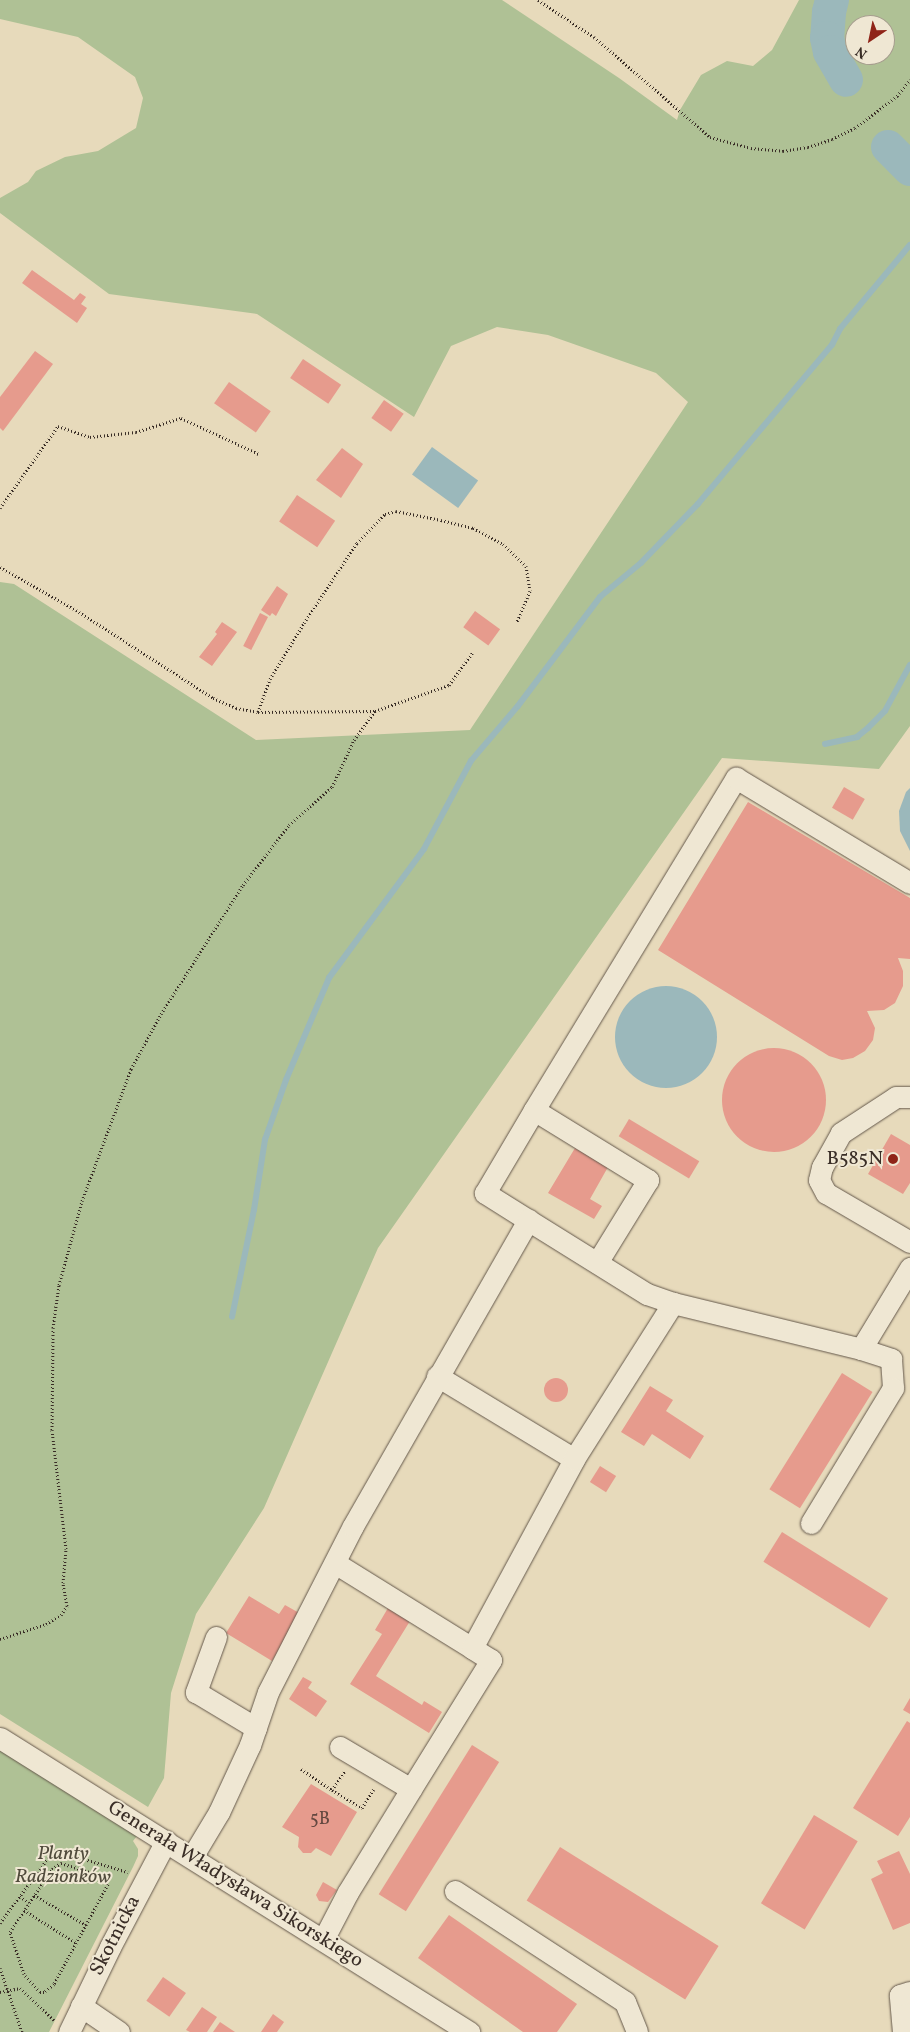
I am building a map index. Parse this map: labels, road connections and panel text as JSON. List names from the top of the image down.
{
  "streets": {
    "street": ["Generała Władysława Sikorskiego", "Skotnicka"]
  },
  "crossings": [
    ["Generała Władysława Sikorskiego", "Skotnicka"]
  ],
  "parks": ["Planty Radzionków"],
  "places": ["B585N"],
  "house_numbers": ["5B"],
  "north": "bottom left"
}
